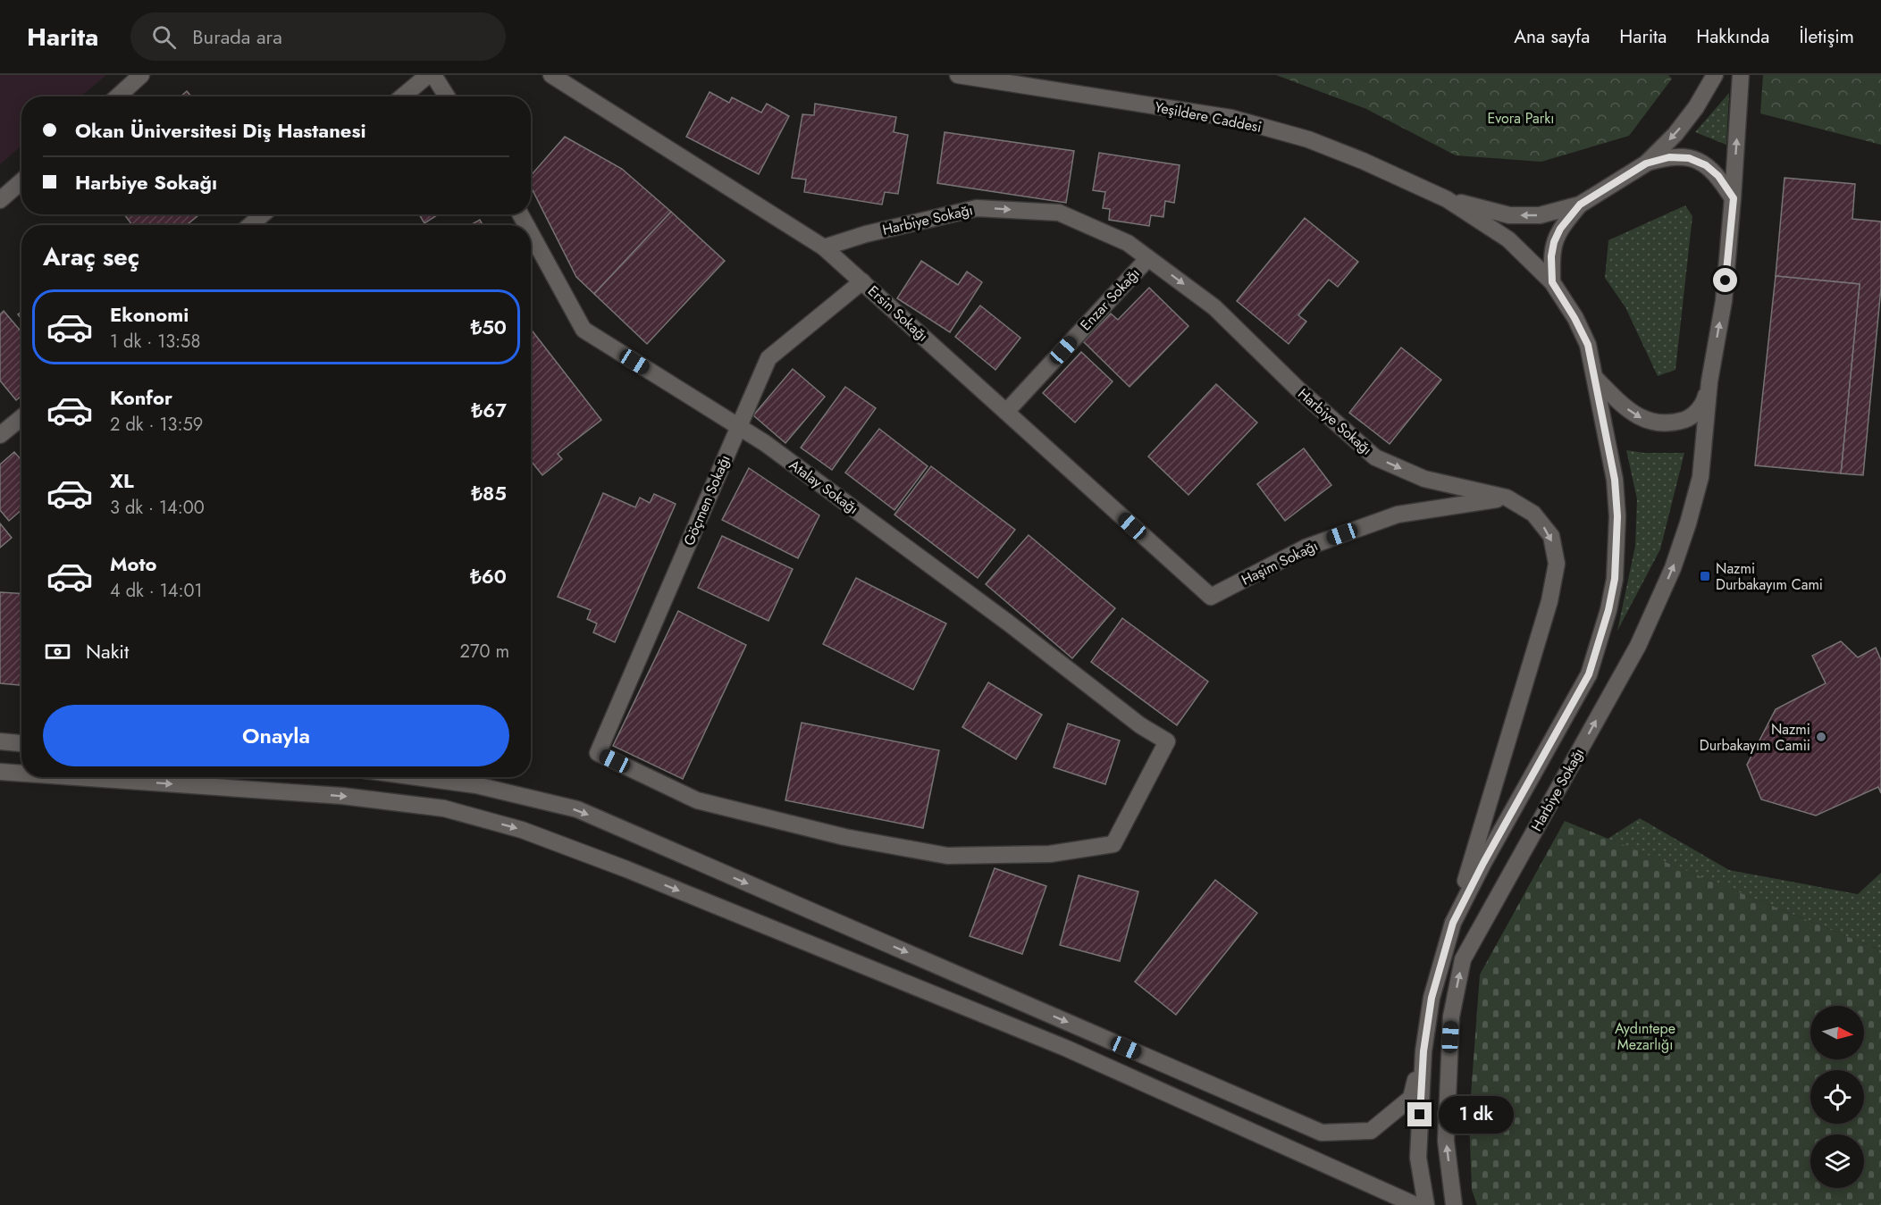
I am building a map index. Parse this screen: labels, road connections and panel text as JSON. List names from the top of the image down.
{
  "streets": {
    "street": [
      "Yeşildere Caddesi",
      "Harbiye Sokağı",
      "Enzar Sokağı",
      "Ersin Sokağı",
      "Atalay Sokağı",
      "Göçmen Sokağı",
      "Haşim Sokağı"
    ]
  },
  "crossings": [
    ["Yeşildere Caddesi", "Harbiye Sokağı"],
    ["Harbiye Sokağı", "Enzar Sokağı"],
    ["Harbiye Sokağı", "Ersin Sokağı"],
    ["Harbiye Sokağı", "Haşim Sokağı"],
    ["Enzar Sokağı", "Ersin Sokağı"],
    ["Ersin Sokağı", "Göçmen Sokağı"],
    ["Ersin Sokağı", "Haşim Sokağı"],
    ["Atalay Sokağı", "Göçmen Sokağı"]
  ],
  "parks": ["Evora Parkı", "Aydıntepe Mezarlığı"],
  "places": {
    "transit": ["Nazmi Durbakayım Cami"],
    "other": ["Nazmi Durbakayım Camii"]
  },
  "north": "right",
  "page": {
    "header": "Harita",
    "search": "Burada ara",
    "nav": [
      "Ana sayfa",
      "Harita",
      "Hakkında",
      "İletişim"
    ],
    "banner": ["Okan Üniversitesi Diş Hastanesi", "Harbiye Sokağı"],
    "heading": "Araç seç",
    "list": [
      {
        "name": "Ekonomi",
        "note": "1 dk · 13:58",
        "value": "₺50"
      },
      {
        "name": "Konfor",
        "note": "2 dk · 13:59",
        "value": "₺67"
      },
      {
        "name": "XL",
        "note": "3 dk · 14:00",
        "value": "₺85"
      },
      {
        "name": "Moto",
        "note": "4 dk · 14:01",
        "value": "₺60"
      }
    ],
    "pay": ["Nakit", "270 m"],
    "buttons": "Onayla",
    "bubble": "1 dk"
  }
}
